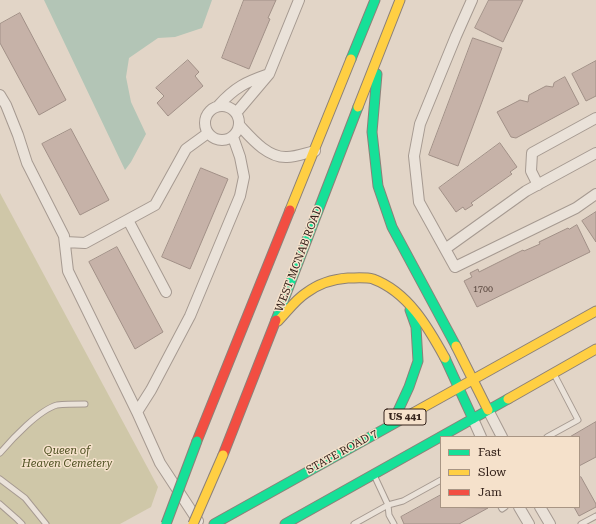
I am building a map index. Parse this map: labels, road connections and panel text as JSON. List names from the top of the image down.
{
  "streets": {
    "main road": ["WEST MCNAB ROAD", "US 441", "STATE ROAD 7"]
  },
  "parks": ["Queen of Heaven Cemetery"],
  "house_numbers": ["1700"],
  "legend": ["Fast", "Slow", "Jam"]
}
